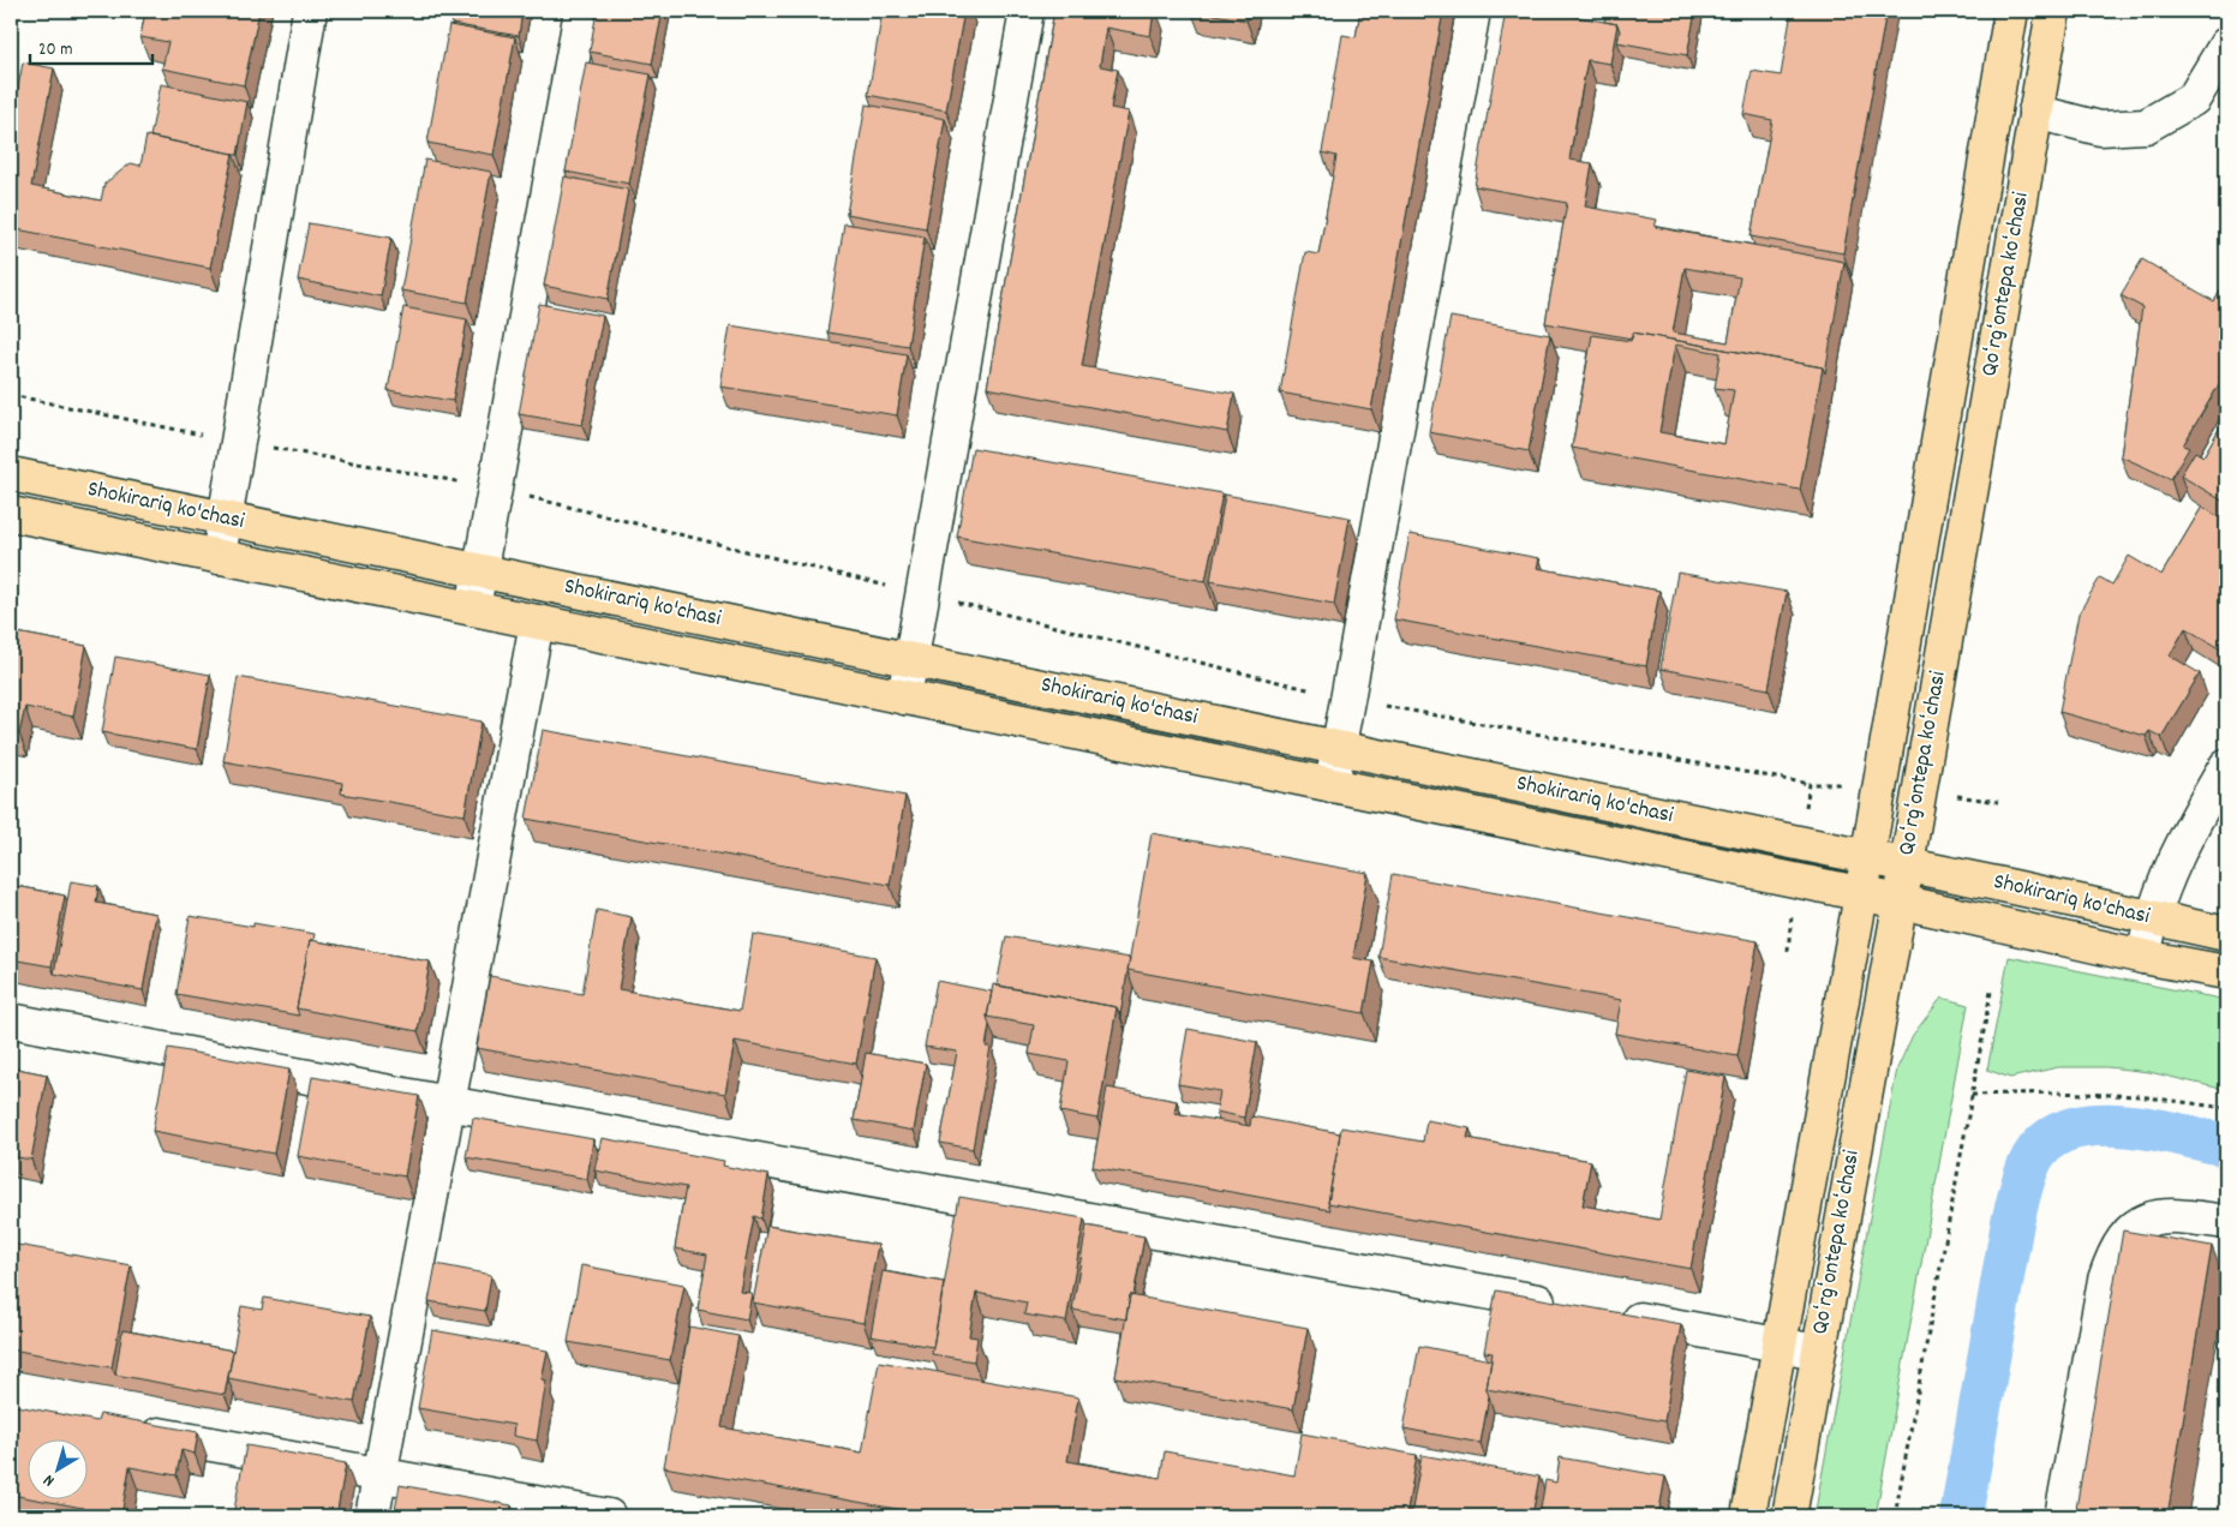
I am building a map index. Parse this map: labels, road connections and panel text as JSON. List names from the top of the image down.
{
  "streets": {
    "main road": ["Qoʻrgʻontepa koʻchasi", "Shokirariq ko'chasi"]
  },
  "crossings": [
    ["Qoʻrgʻontepa koʻchasi", "Shokirariq ko'chasi"]
  ],
  "scale_bar": "20 m",
  "north": "bottom left"
}
